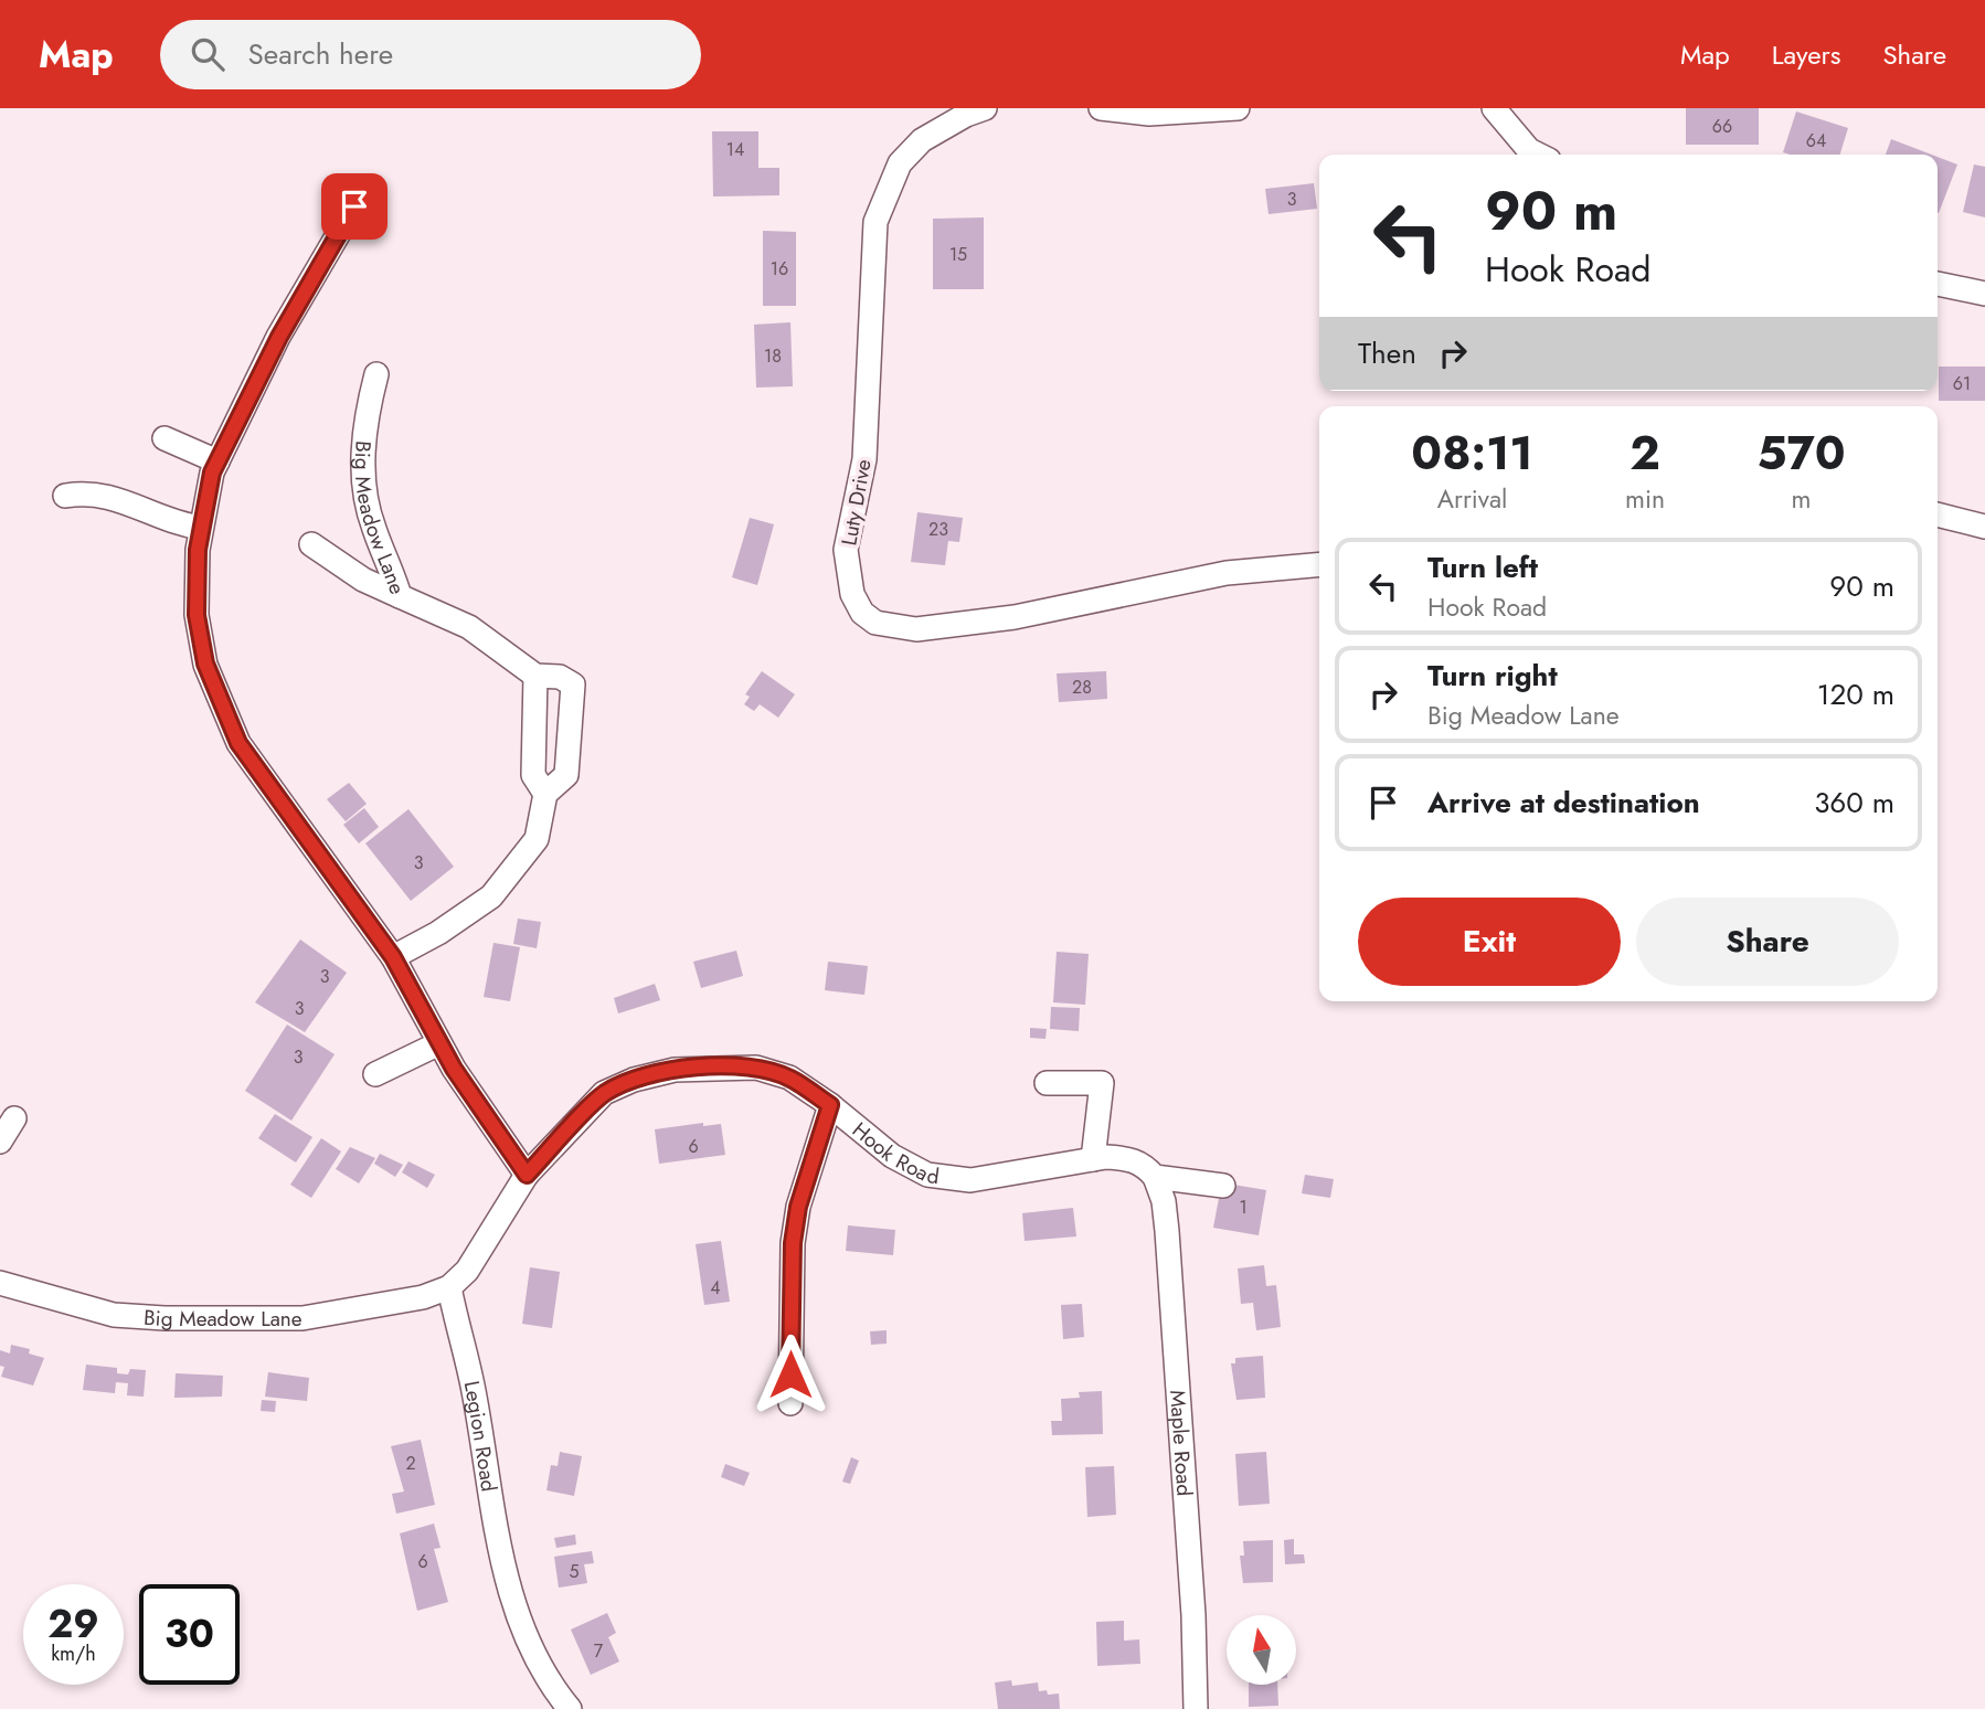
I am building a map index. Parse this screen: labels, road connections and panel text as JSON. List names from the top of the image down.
{
  "streets": {
    "street": [
      "Luty Drive",
      "Big Meadow Lane",
      "Hook Road",
      "Legion Road",
      "Maple Road"
    ]
  },
  "crossings": [
    ["Big Meadow Lane", "Legion Road"],
    ["Hook Road", "Maple Road"]
  ],
  "house_numbers": [
    "66",
    "64",
    "14",
    "3",
    "15",
    "16",
    "18",
    "61",
    "23",
    "28",
    "3",
    "3",
    "3",
    "3",
    "6",
    "1",
    "4",
    "2",
    "6",
    "5",
    "7"
  ],
  "north": "top",
  "page": {
    "header": "Map",
    "search": "Search here",
    "nav": ["Map", "Layers", "Share"],
    "turn": ["90 m", "Hook Road"],
    "then": "Then",
    "eta": [
      "08:11",
      "Arrival",
      "2",
      "min",
      "570",
      "m"
    ],
    "list": [
      {
        "name": "Turn left",
        "note": "Hook Road",
        "value": "90 m"
      },
      {
        "name": "Turn right",
        "note": "Big Meadow Lane",
        "value": "120 m"
      },
      {
        "name": "Arrive at destination",
        "value": "360 m"
      }
    ],
    "buttons": ["Exit", "Share"],
    "speed": "29 km/h",
    "limit": "30"
  }
}
